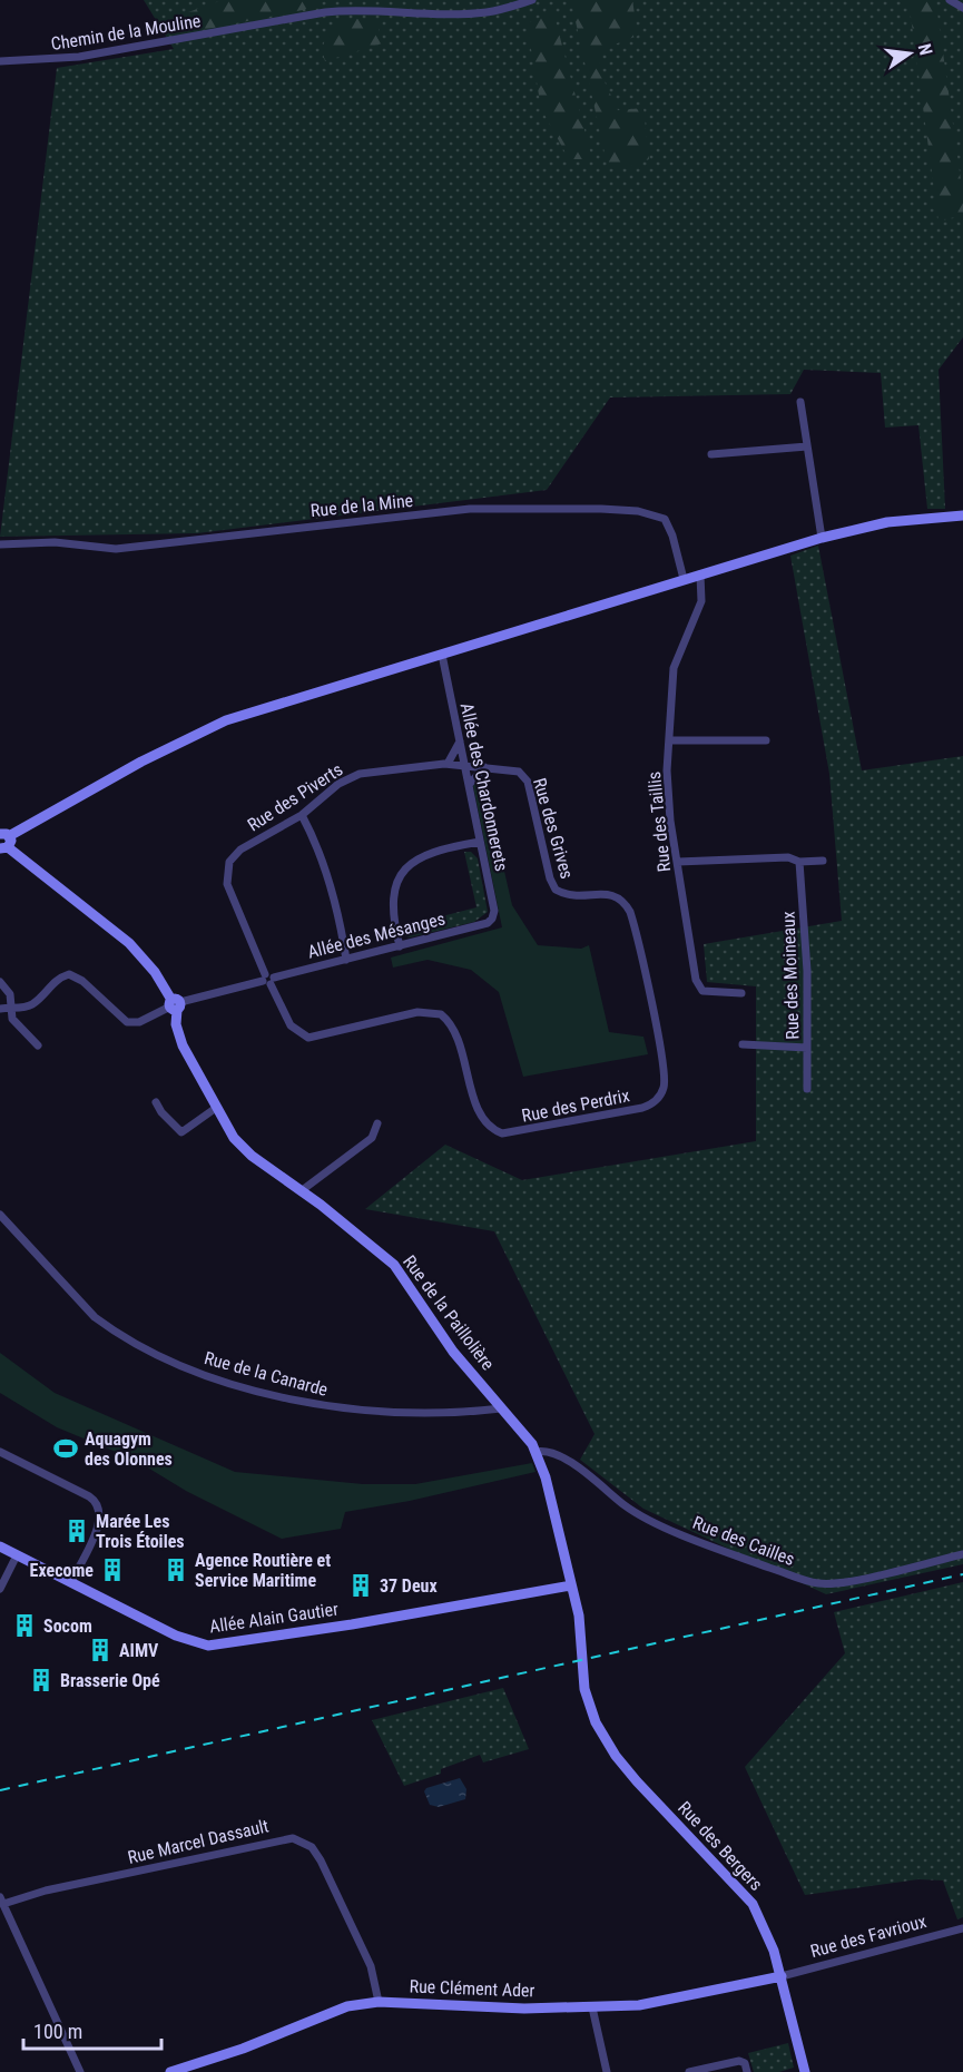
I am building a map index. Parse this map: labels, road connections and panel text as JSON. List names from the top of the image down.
{
  "streets": {
    "street": [
      "Chemin de la Mouline",
      "Rue de la Mine",
      "Allée des Chardonnerets",
      "Rue des Piverts",
      "Rue des Taillis",
      "Rue des Grives",
      "Allée des Mésanges",
      "Rue des Moineaux",
      "Rue des Perdrix",
      "Rue de la Paillolière",
      "Rue de la Canarde",
      "Rue des Cailles",
      "Allée Alain Gautier",
      "Rue Marcel Dassault",
      "Rue des Bergers",
      "Rue des Favrioux",
      "Rue Clément Ader"
    ]
  },
  "crossings": [
    ["Allée des Chardonnerets", "Rue des Piverts"],
    ["Allée des Chardonnerets", "Rue des Grives"],
    ["Allée des Chardonnerets", "Allée des Mésanges"],
    ["Rue des Piverts", "Rue des Grives"],
    ["Rue des Piverts", "Allée des Mésanges"],
    ["Rue des Piverts", "Rue des Perdrix"],
    ["Rue des Grives", "Rue des Perdrix"],
    ["Allée des Mésanges", "Rue des Perdrix"],
    ["Allée des Mésanges", "Rue de la Paillolière"],
    ["Rue de la Paillolière", "Rue de la Canarde"],
    ["Rue de la Paillolière", "Rue des Cailles"],
    ["Rue de la Paillolière", "Allée Alain Gautier"],
    ["Rue de la Paillolière", "Rue des Bergers"],
    ["Rue Marcel Dassault", "Rue Clément Ader"],
    ["Rue des Bergers", "Rue des Favrioux"],
    ["Rue des Bergers", "Rue Clément Ader"],
    ["Rue des Favrioux", "Rue Clément Ader"]
  ],
  "places": {
    "sports": ["Aquagym des Olonnes"],
    "building": [
      "Marée Les Trois Étoiles",
      "Execome",
      "Agence Routière et Service Maritime",
      "37 Deux",
      "Socom",
      "AIMV",
      "Brasserie Opé"
    ]
  },
  "scale_bar": "100 m",
  "north": "right"
}
